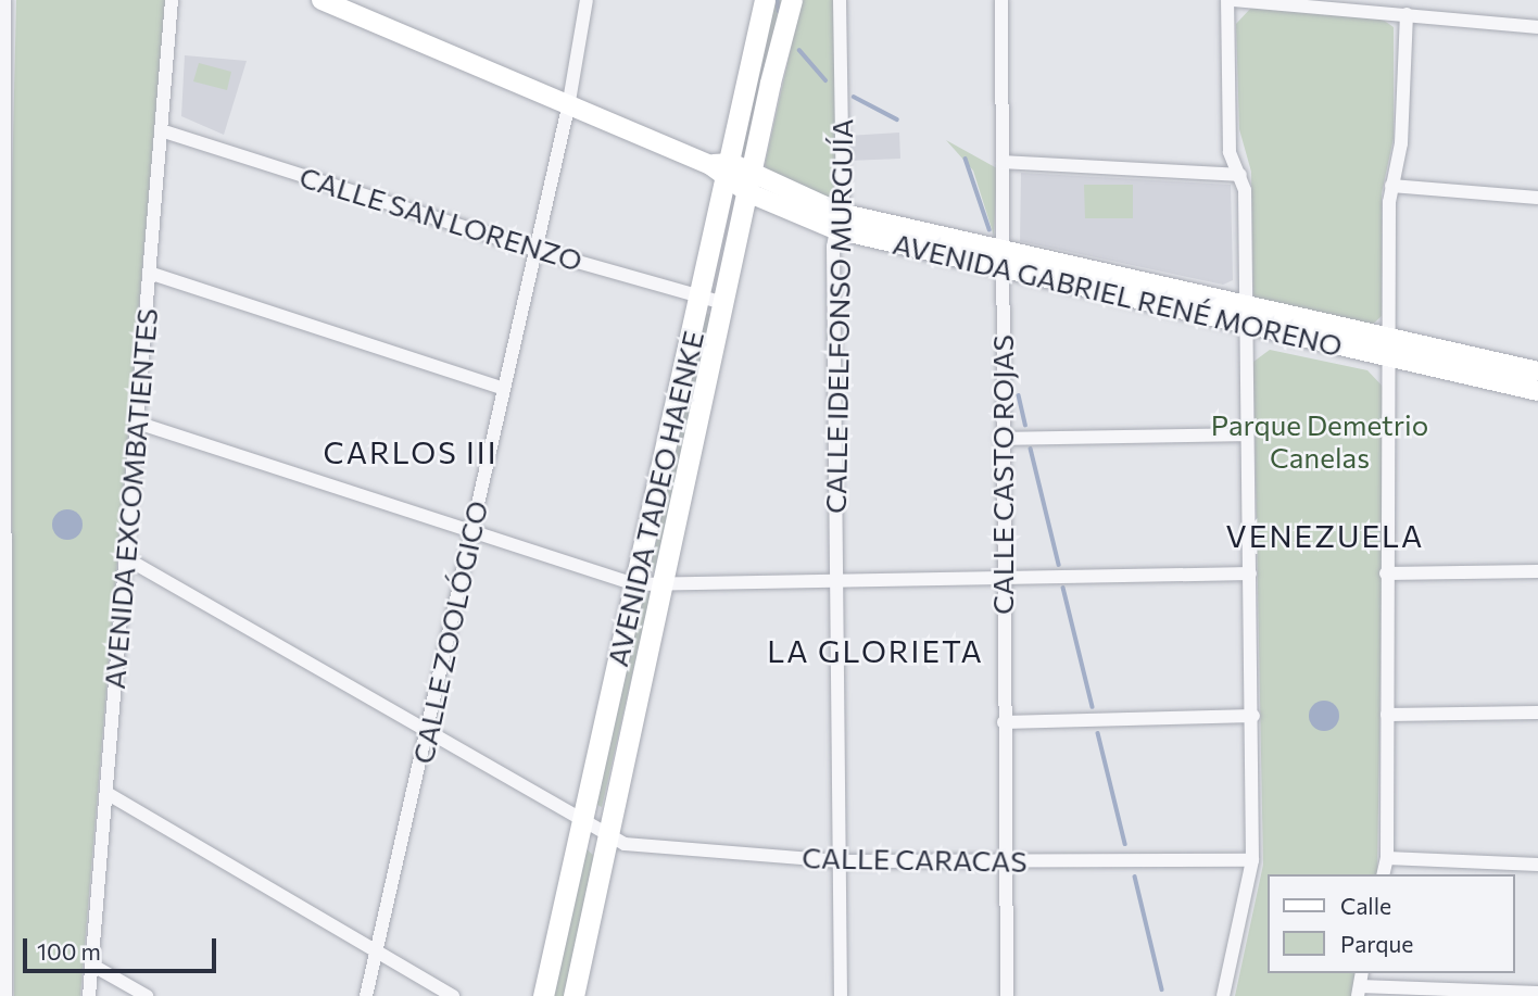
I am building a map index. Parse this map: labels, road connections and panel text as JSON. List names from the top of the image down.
{
  "streets": {
    "main road": ["AVENIDA TADEO HAENKE"],
    "street": [
      "CALLE SAN LORENZO",
      "AVENIDA GABRIEL RENÉ MORENO",
      "CALLE IDELFONSO MURGUÍA",
      "CALLE CASTO ROJAS",
      "AVENIDA EXCOMBATIENTES",
      "CALLE ZOOLÓGICO",
      "CALLE CARACAS"
    ]
  },
  "crossings": [
    ["CALLE SAN LORENZO", "AVENIDA EXCOMBATIENTES"],
    ["CALLE SAN LORENZO", "AVENIDA TADEO HAENKE"],
    ["CALLE SAN LORENZO", "CALLE ZOOLÓGICO"],
    ["AVENIDA GABRIEL RENÉ MORENO", "CALLE IDELFONSO MURGUÍA"],
    ["AVENIDA GABRIEL RENÉ MORENO", "CALLE CASTO ROJAS"],
    ["AVENIDA GABRIEL RENÉ MORENO", "AVENIDA TADEO HAENKE"],
    ["AVENIDA GABRIEL RENÉ MORENO", "CALLE ZOOLÓGICO"],
    ["CALLE IDELFONSO MURGUÍA", "CALLE CARACAS"],
    ["CALLE CASTO ROJAS", "CALLE CARACAS"],
    ["AVENIDA EXCOMBATIENTES", "CALLE CARACAS"],
    ["AVENIDA TADEO HAENKE", "CALLE CARACAS"],
    ["CALLE ZOOLÓGICO", "CALLE CARACAS"]
  ],
  "districts": ["CARLOS III", "VENEZUELA", "LA GLORIETA"],
  "parks": ["Parque Demetrio Canelas"],
  "legend": ["Calle", "Parque"],
  "scale_bar": "100 m"
}
